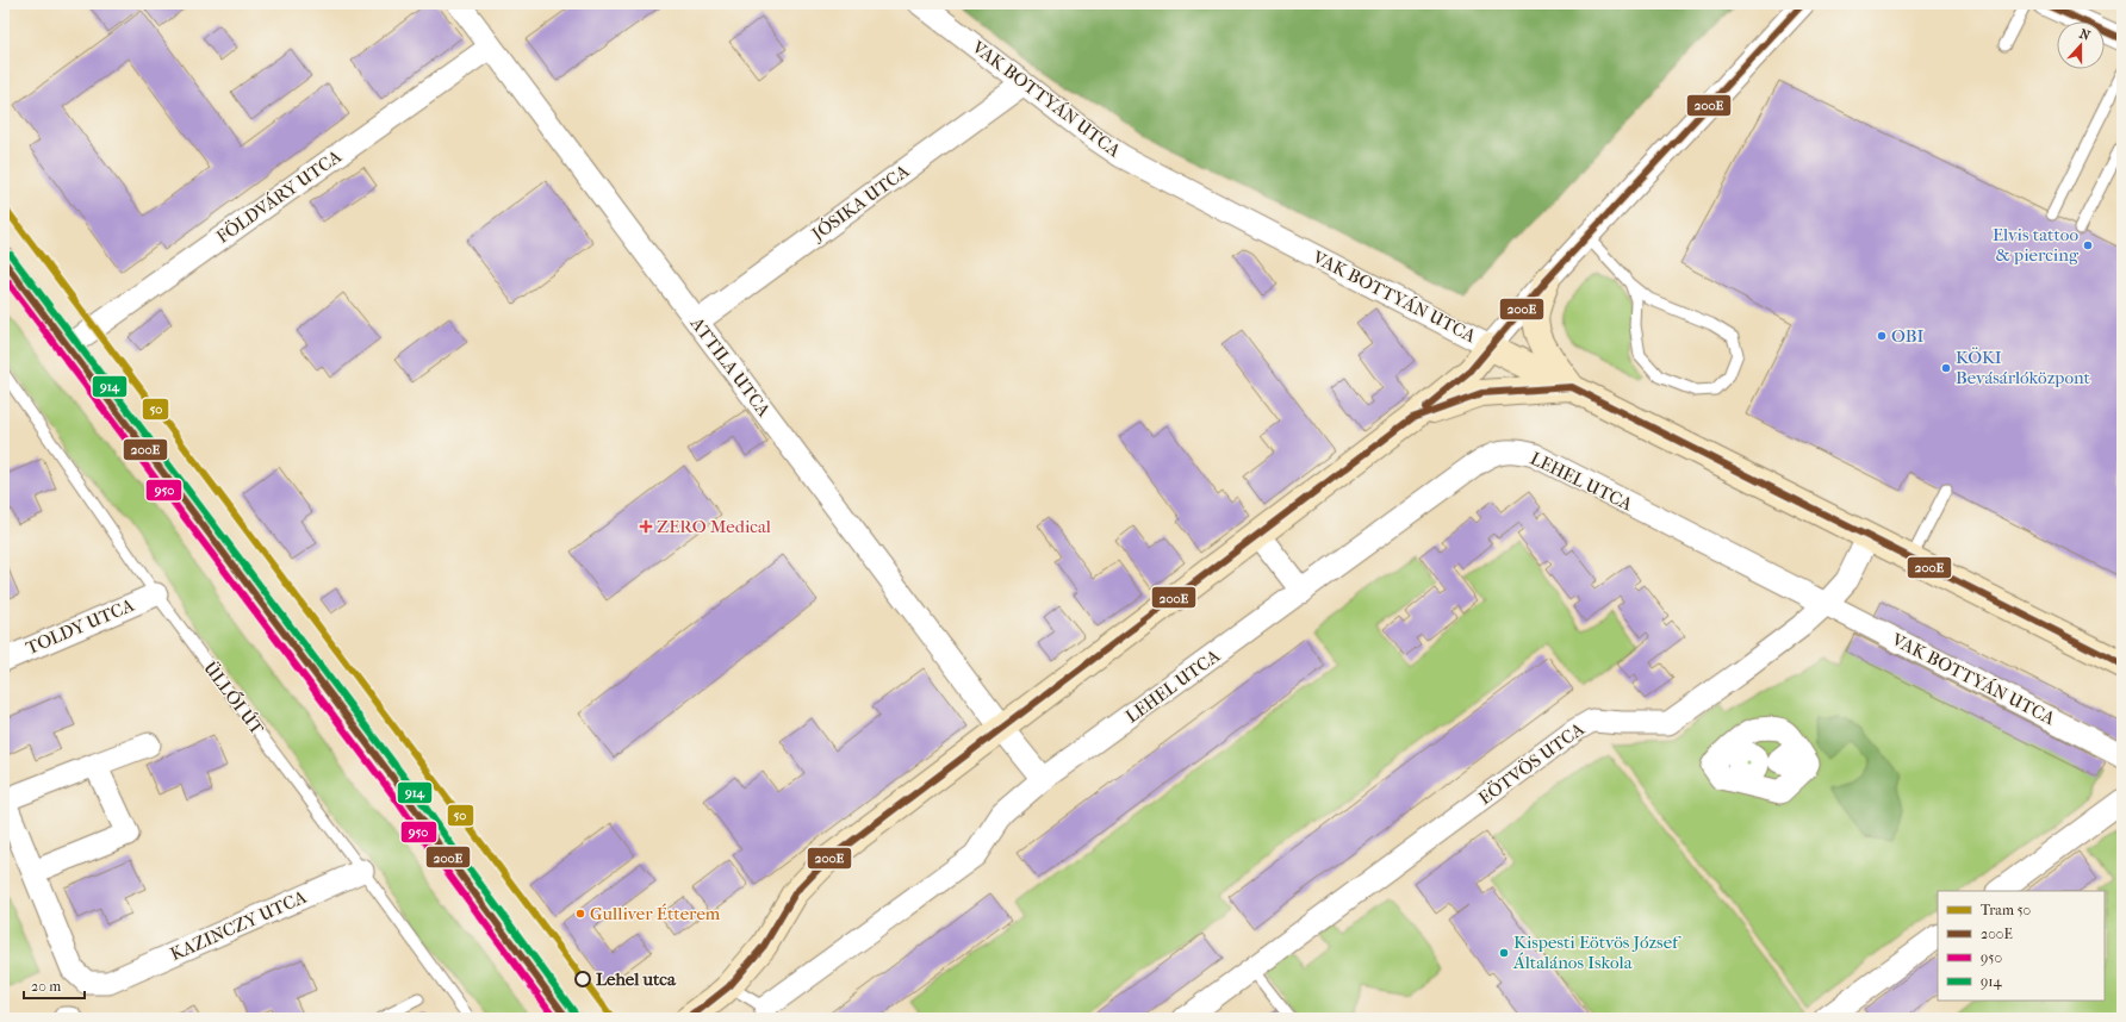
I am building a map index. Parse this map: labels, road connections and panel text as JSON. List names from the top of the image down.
{
  "streets": {
    "street": [
      "VAK BOTTYÁN UTCA",
      "FÖLDVÁRY UTCA",
      "JÓSIKA UTCA",
      "ATTILA UTCA",
      "LEHEL UTCA",
      "TOLDY UTCA",
      "EÖTVÖS UTCA",
      "KAZINCZY UTCA"
    ],
    "lane": ["ÜLLŐI ÚT"]
  },
  "crossings": [
    ["VAK BOTTYÁN UTCA", "JÓSIKA UTCA"],
    ["VAK BOTTYÁN UTCA", "LEHEL UTCA"],
    ["VAK BOTTYÁN UTCA", "EÖTVÖS UTCA"],
    ["FÖLDVÁRY UTCA", "ATTILA UTCA"],
    ["JÓSIKA UTCA", "ATTILA UTCA"],
    ["LEHEL UTCA", "EÖTVÖS UTCA"],
    ["TOLDY UTCA", "ÜLLŐI ÚT"],
    ["ÜLLŐI ÚT", "KAZINCZY UTCA"]
  ],
  "places": {
    "other": [
      "Elvis tattoo & piercing",
      "OBI",
      "KÖKI Bevásárlóközpont",
      "Gulliver Étterem",
      "Kispesti Eötvös József Általános Iskola",
      "Lehel utca"
    ],
    "health": ["ZERO Medical"]
  },
  "lines": [
    "transit line 200E",
    "tram line 50",
    "transit line 914",
    "transit line 950"
  ],
  "legend": [
    "Tram 50",
    "200E",
    "950",
    "914"
  ],
  "scale_bar": "20 m",
  "north": "top"
}
